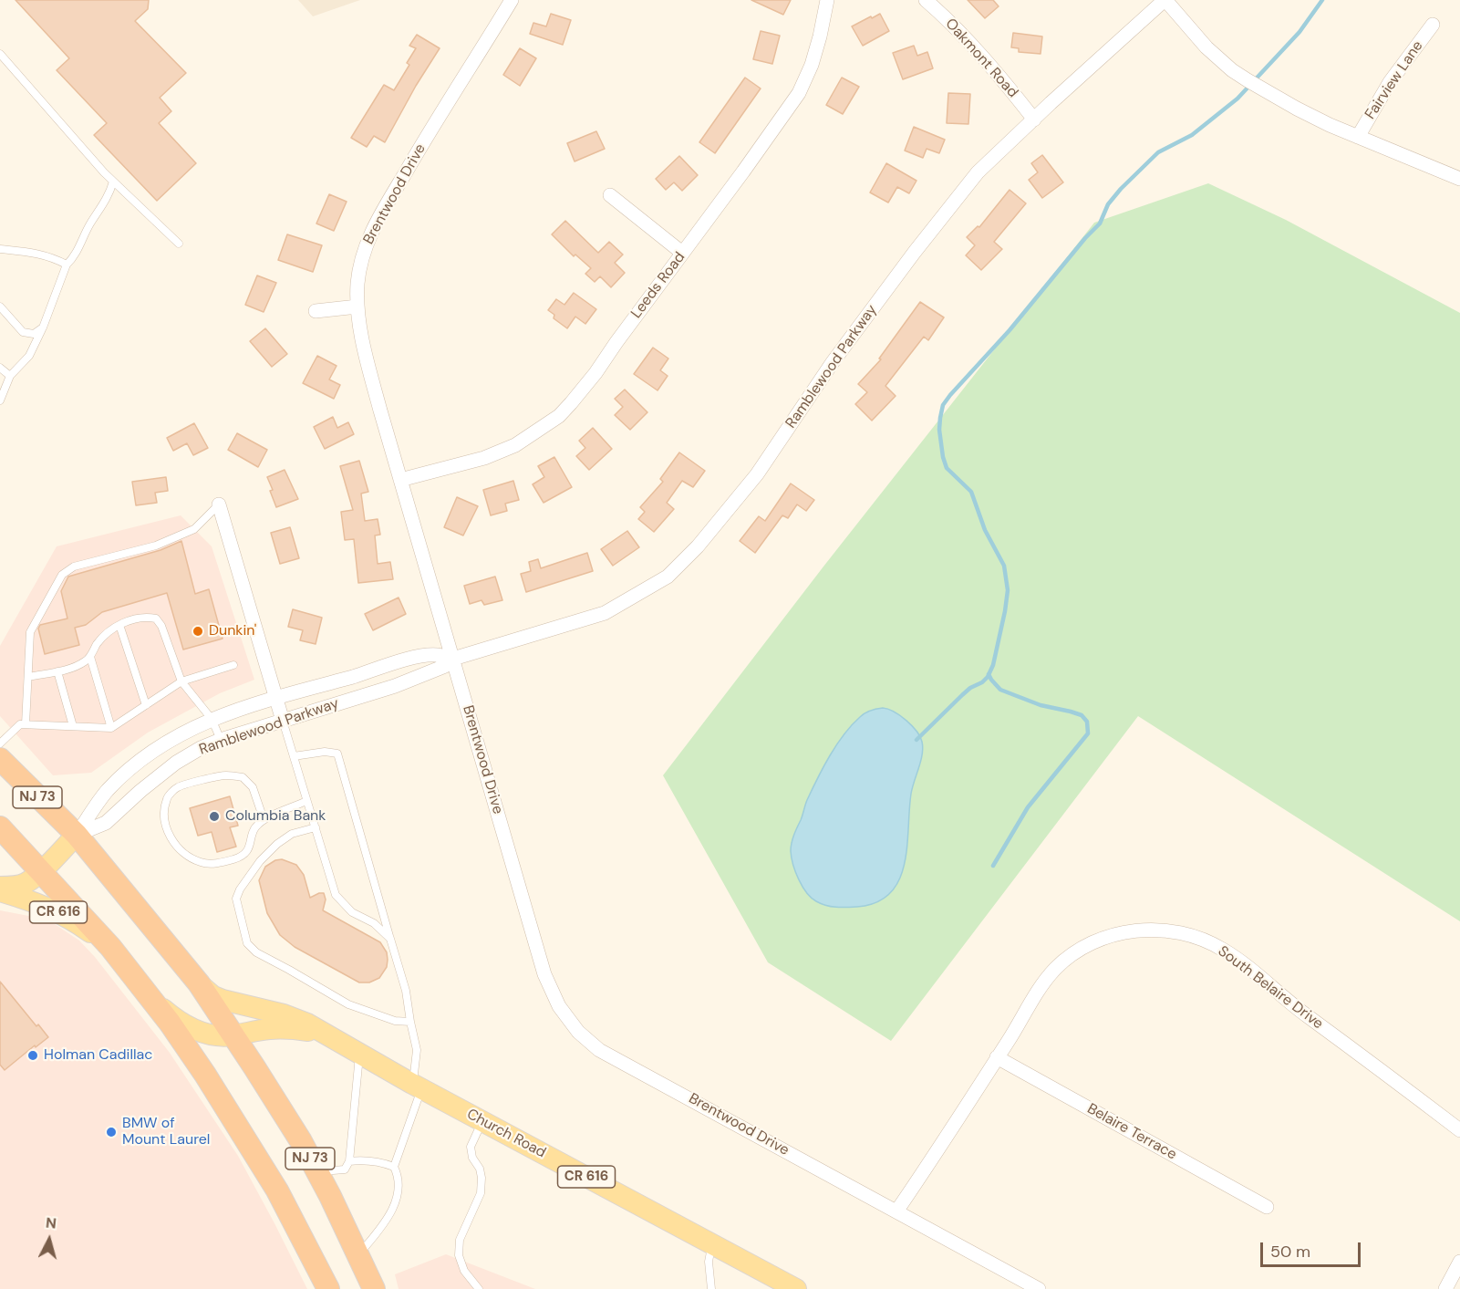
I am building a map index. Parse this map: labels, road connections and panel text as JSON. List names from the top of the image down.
{
  "streets": {
    "highway": ["NJ 73"],
    "main road": ["CR 616", "Church Road"],
    "street": [
      "Oakmont Road",
      "Fairview Lane",
      "Brentwood Drive",
      "Leeds Road",
      "Ramblewood Parkway",
      "South Belaire Drive",
      "Belaire Terrace"
    ]
  },
  "crossings": [
    ["Oakmont Road", "Ramblewood Parkway"],
    ["Brentwood Drive", "Leeds Road"],
    ["Brentwood Drive", "Ramblewood Parkway"],
    ["Brentwood Drive", "South Belaire Drive"],
    ["Ramblewood Parkway", "NJ 73"],
    ["Ramblewood Parkway", "CR 616"],
    ["NJ 73", "CR 616"],
    ["NJ 73", "Church Road"],
    ["South Belaire Drive", "Belaire Terrace"]
  ],
  "places": [
    "Dunkin'",
    "Columbia Bank",
    "Holman Cadillac",
    "BMW of Mount Laurel"
  ],
  "scale_bar": "50 m",
  "north": "top"
}
